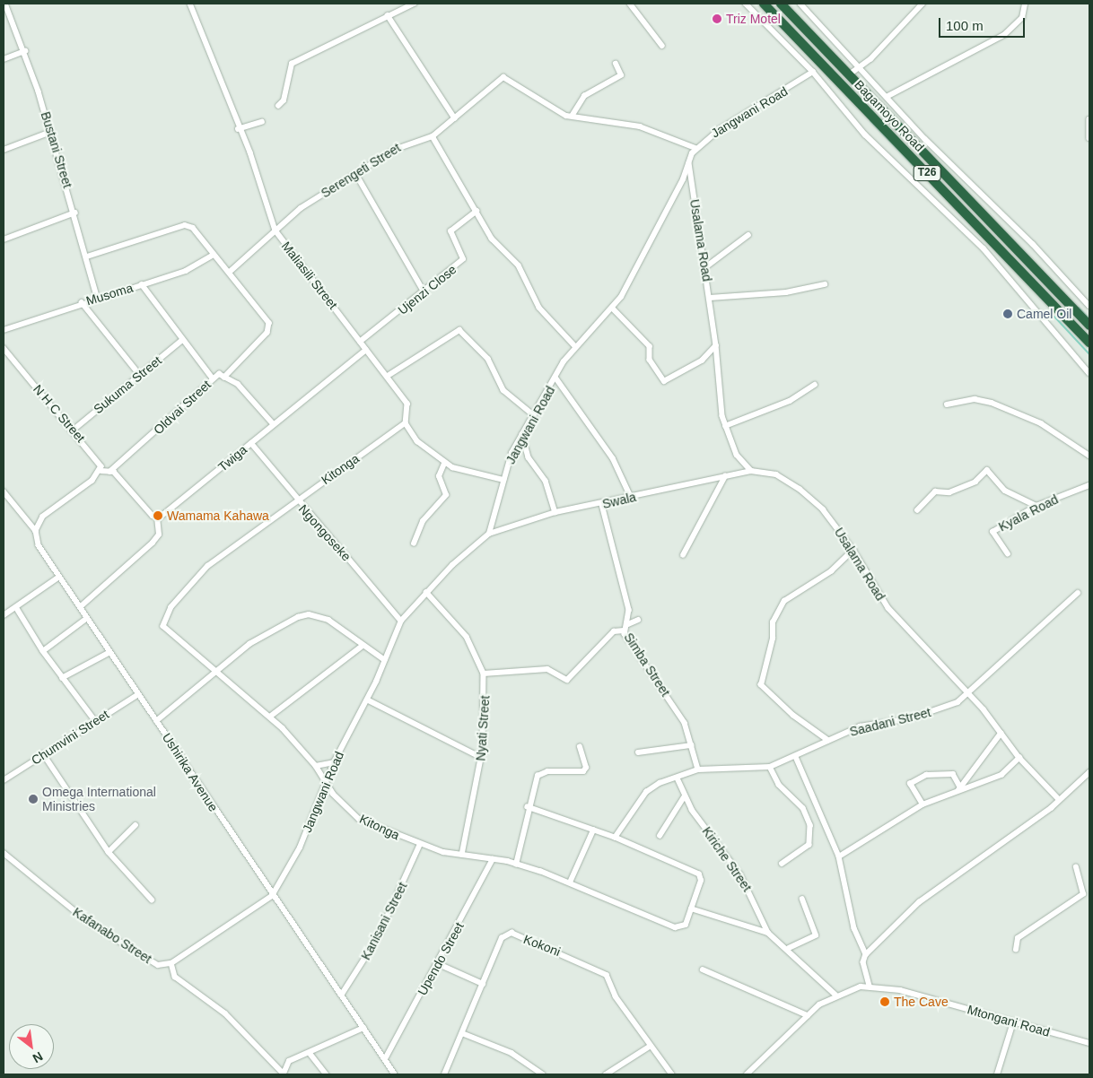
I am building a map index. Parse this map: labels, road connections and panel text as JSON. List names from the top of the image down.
{
  "streets": {
    "highway": ["Bagamoyo Road", "T26"],
    "street": [
      "Jangwani Road",
      "Bustani Street",
      "Serengeti Street",
      "Usalama Road",
      "Maliasili Street",
      "Ujenzi Close",
      "Musoma",
      "Sukuma Street",
      "Oldvai Street",
      "N H C Street",
      "Twiga",
      "Kitonga",
      "Swala",
      "Kyala Road",
      "Ngongoseke",
      "Simba Street",
      "Saadani Street",
      "Nyati Street",
      "Chumvini Street",
      "Ushirika Avenue",
      "Kiriche Street",
      "Kanisani Street",
      "Kafanabo Street",
      "Kokoni",
      "Upendo Street",
      "Mtongani Road"
    ]
  },
  "crossings": [
    ["Jangwani Road", "Serengeti Street"],
    ["Jangwani Road", "Usalama Road"],
    ["Jangwani Road", "Kitonga"],
    ["Jangwani Road", "Swala"],
    ["Jangwani Road", "Ngongoseke"],
    ["Jangwani Road", "Nyati Street"],
    ["Jangwani Road", "Ushirika Avenue"],
    ["Bustani Street", "Musoma"],
    ["Serengeti Street", "Maliasili Street"],
    ["Usalama Road", "Swala"],
    ["Usalama Road", "Saadani Street"],
    ["Maliasili Street", "Ujenzi Close"],
    ["Maliasili Street", "Twiga"],
    ["Maliasili Street", "Kitonga"],
    ["Sukuma Street", "N H C Street"],
    ["Oldvai Street", "Twiga"],
    ["Twiga", "Ngongoseke"],
    ["Kitonga", "Ngongoseke"],
    ["Kitonga", "Saadani Street"],
    ["Kitonga", "Nyati Street"],
    ["Kitonga", "Kanisani Street"],
    ["Kitonga", "Upendo Street"],
    ["Swala", "Simba Street"],
    ["Simba Street", "Saadani Street"],
    ["Saadani Street", "Kiriche Street"],
    ["Chumvini Street", "Ushirika Avenue"],
    ["Ushirika Avenue", "Kanisani Street"],
    ["Ushirika Avenue", "Upendo Street"],
    ["Kiriche Street", "Mtongani Road"]
  ],
  "places": [
    "Triz Motel",
    "Camel Oil",
    "Wamama Kahawa",
    "Omega International Ministries",
    "The Cave"
  ],
  "scale_bar": "100 m",
  "north": "bottom right"
}
